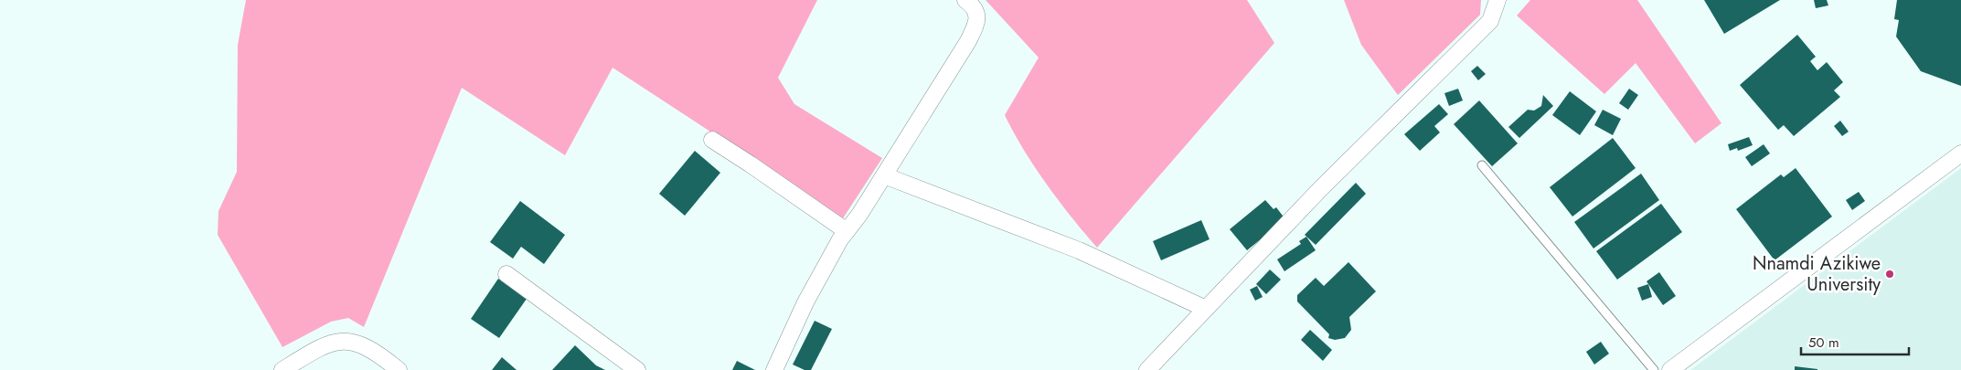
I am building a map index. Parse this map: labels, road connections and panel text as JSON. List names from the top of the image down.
{
  "places": ["Nnamdi Azikiwe University"],
  "scale_bar": "50 m"
}
